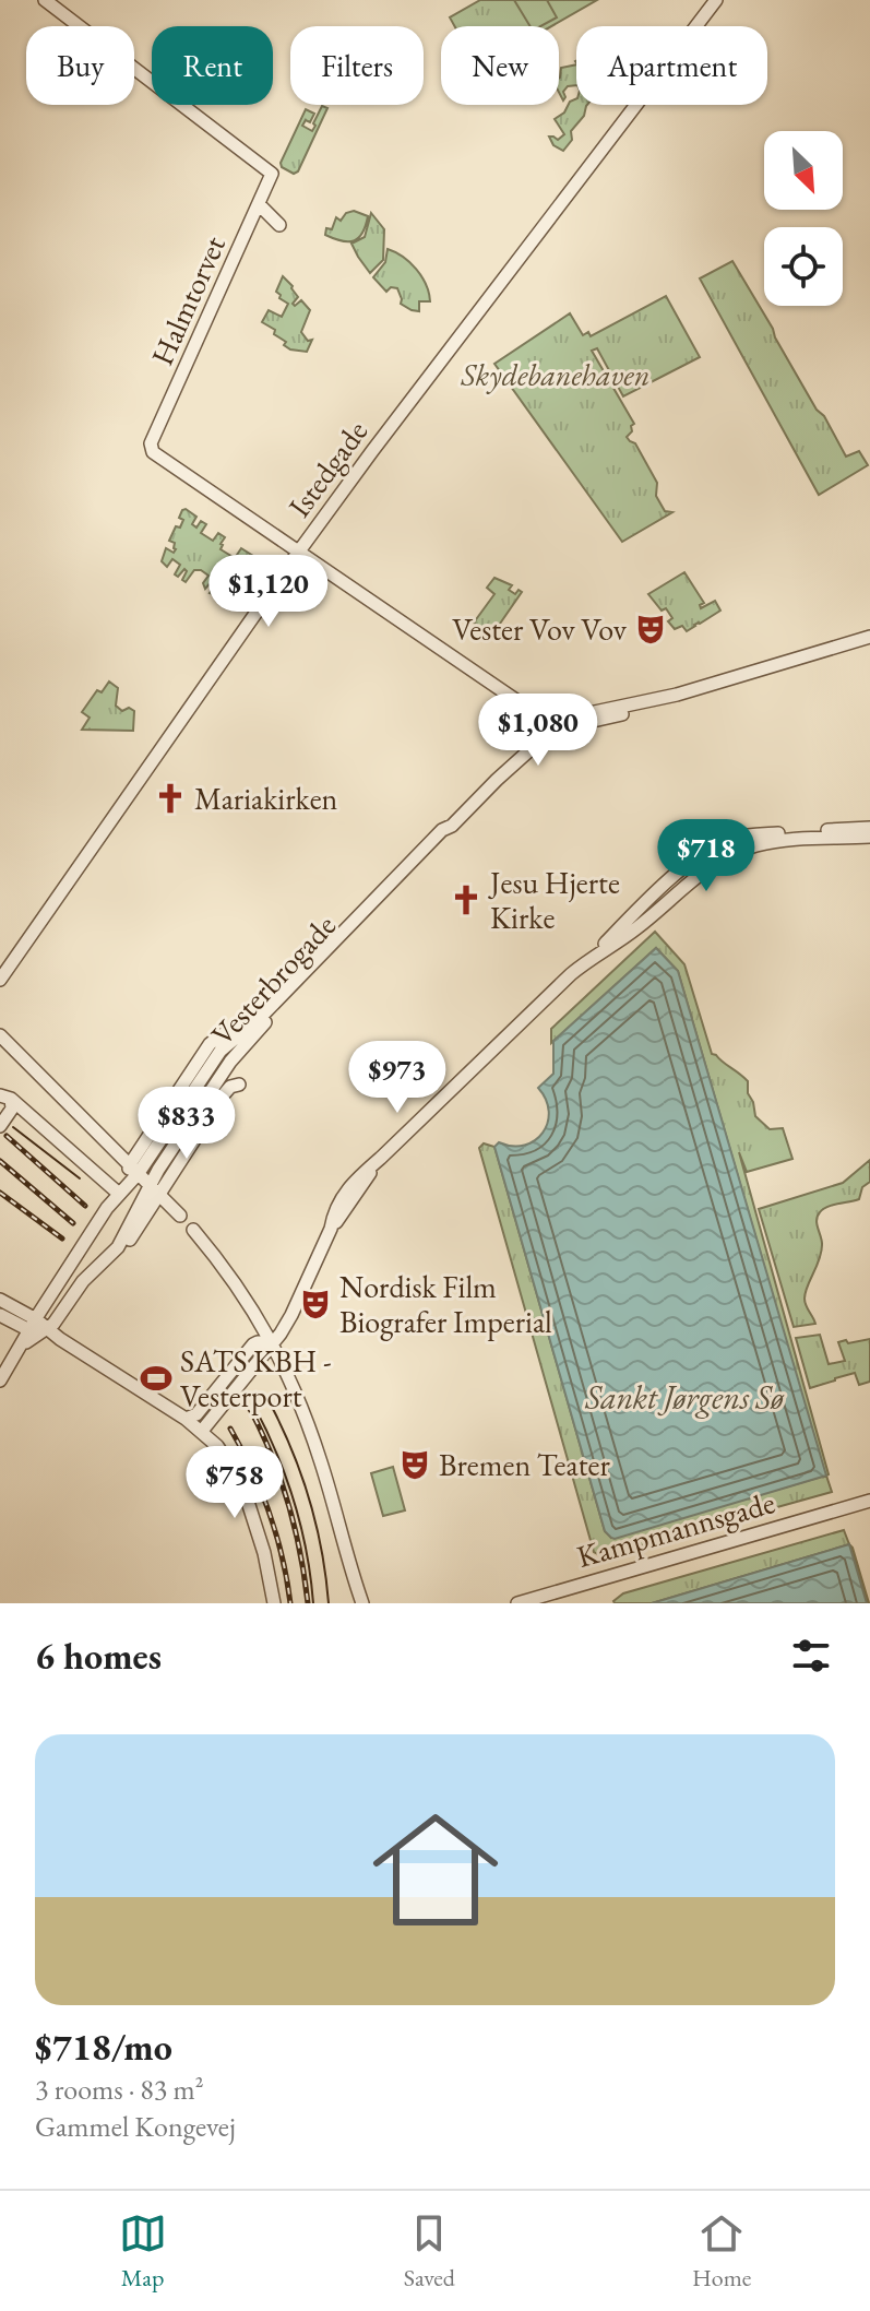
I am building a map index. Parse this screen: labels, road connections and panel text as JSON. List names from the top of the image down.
{
  "streets": {
    "street": [
      "Halmtorvet",
      "Istedgade",
      "Vesterbrogade",
      "Kampmannsgade"
    ]
  },
  "crossings": [
    ["Halmtorvet", "Istedgade"]
  ],
  "water": ["Sankt Jørgens Sø"],
  "parks": ["Skydebanehaven"],
  "places": {
    "theatre": ["Vester Vov Vov", "Nordisk Film Biografer Imperial", "Bremen Teater"],
    "church": ["Mariakirken", "Jesu Hjerte Kirke"],
    "sports": ["SATS KBH - Vesterport"]
  },
  "north": "bottom right",
  "page": {
    "chip": [
      "Buy",
      "Rent",
      "Filters",
      "New",
      "Apartment"
    ],
    "price": [
      "$1,120",
      "$1,080",
      "$718",
      "$973",
      "$833",
      "$758"
    ],
    "heading": "6 homes",
    "list": [
      {
        "name": "$718/mo",
        "note": "3 rooms · 83 m² · Gammel Kongevej"
      }
    ],
    "tabs": ["Map", "Saved", "Home"]
  }
}
